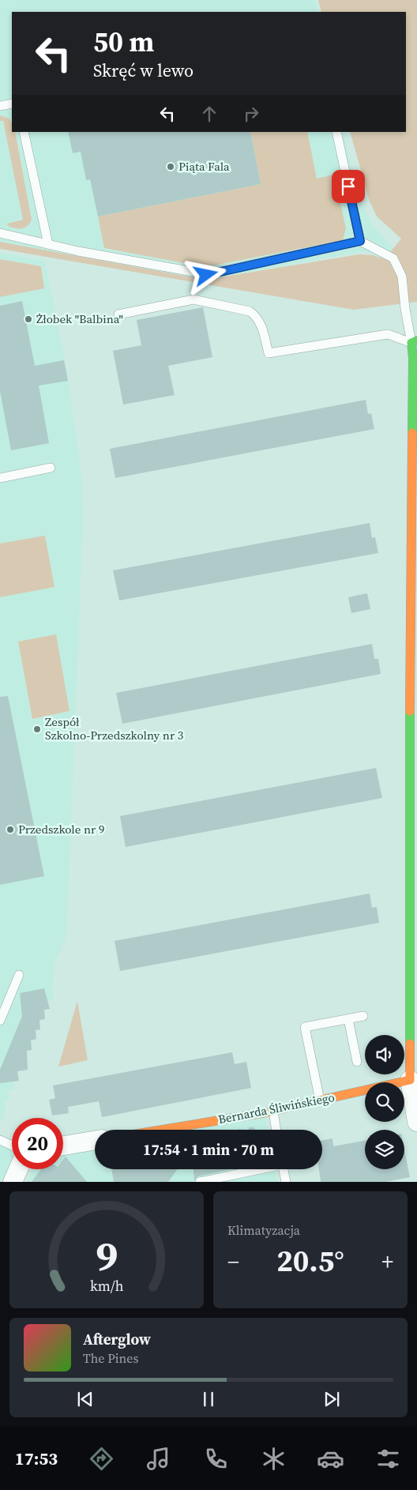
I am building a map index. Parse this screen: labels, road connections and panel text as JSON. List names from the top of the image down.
{
  "streets": {
    "street": ["Bernarda Śliwińskiego"]
  },
  "places": [
    "Piąta Fala",
    "Żłobek \"Balbina\"",
    "Zespół Szkolno-Przedszkolny nr 3",
    "Przedszkole nr 9"
  ],
  "page": {
    "turn": ["50 m", "Skręć w lewo"],
    "limit": "20",
    "trip": "17:54 · 1 min · 70 m",
    "tile": "Klimatyzacja",
    "heat": ["−", "20.5°", "+"],
    "song": ["Afterglow", "The Pines"],
    "tabs": "17:53",
    "gauge": ["9", "km/h"]
  }
}
